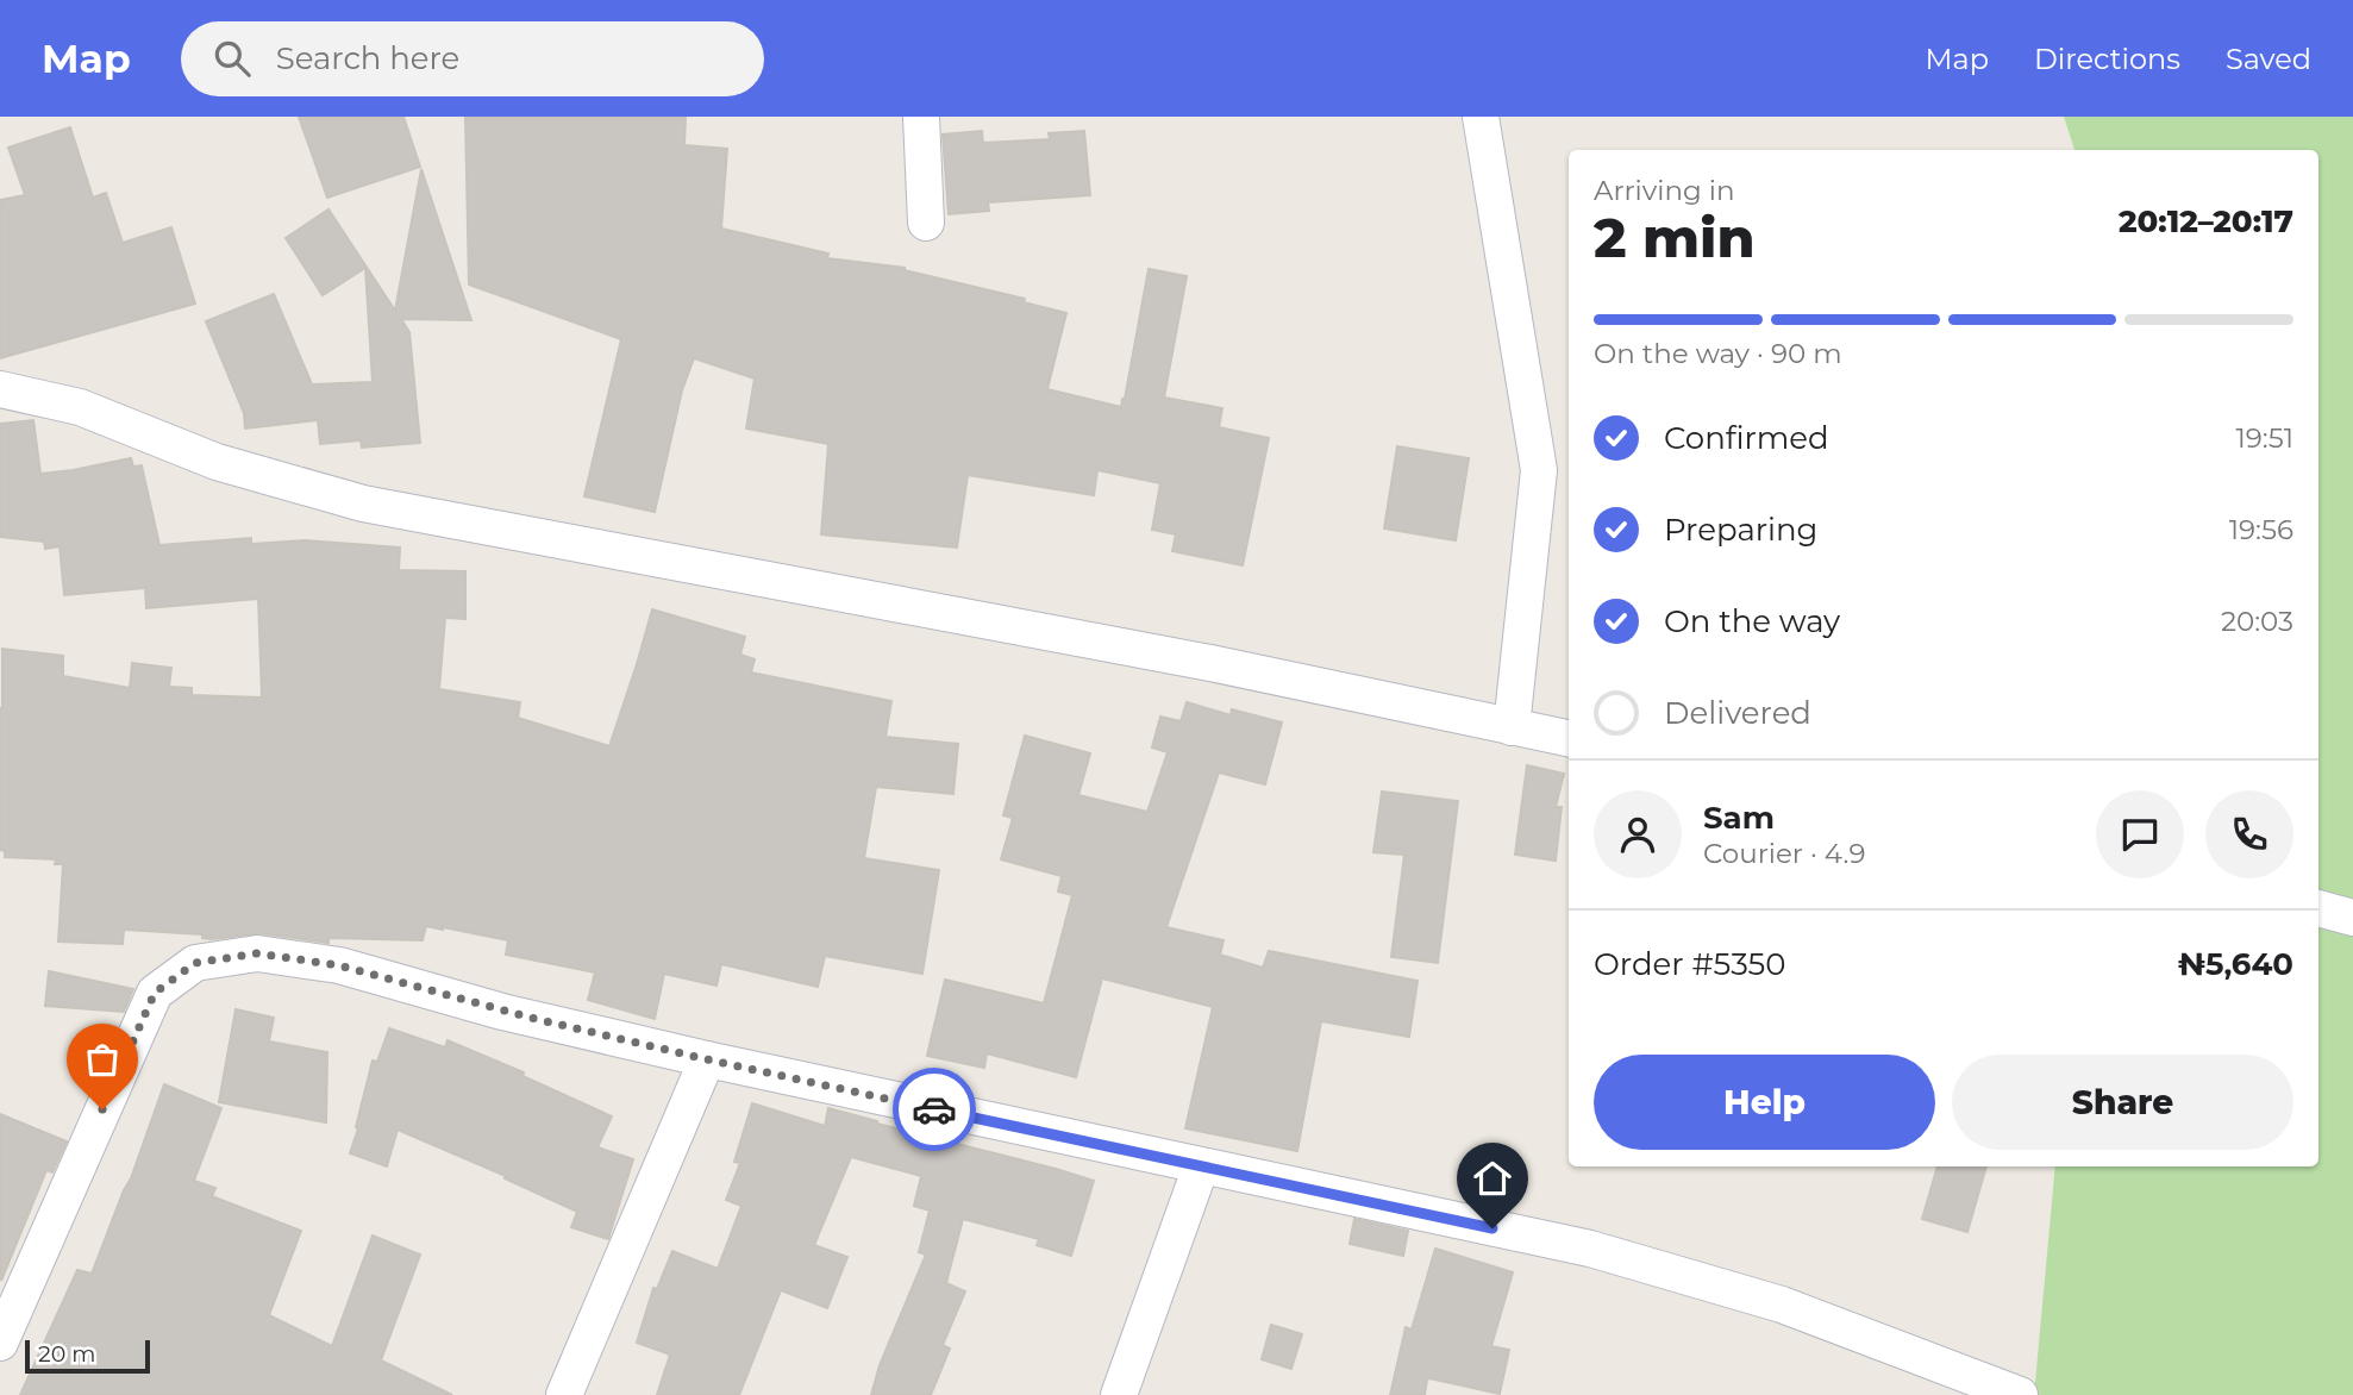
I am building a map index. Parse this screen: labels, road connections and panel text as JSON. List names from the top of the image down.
{
  "scale_bar": "20 m",
  "page": {
    "header": "Map",
    "search": "Search here",
    "nav": ["Map", "Directions", "Saved"],
    "heading": ["2 min", "Arriving in", "20:12–20:17"],
    "panel": [
      "Sam",
      "Courier · 4.9",
      "Order #5350",
      "₦5,640"
    ],
    "bar": "On the way · 90 m",
    "list": [
      ["Confirmed", "19:51"],
      ["Preparing", "19:56"],
      ["On the way", "20:03"],
      "Delivered"
    ],
    "buttons": ["Help", "Share"],
    "scale": "20 m"
  }
}
